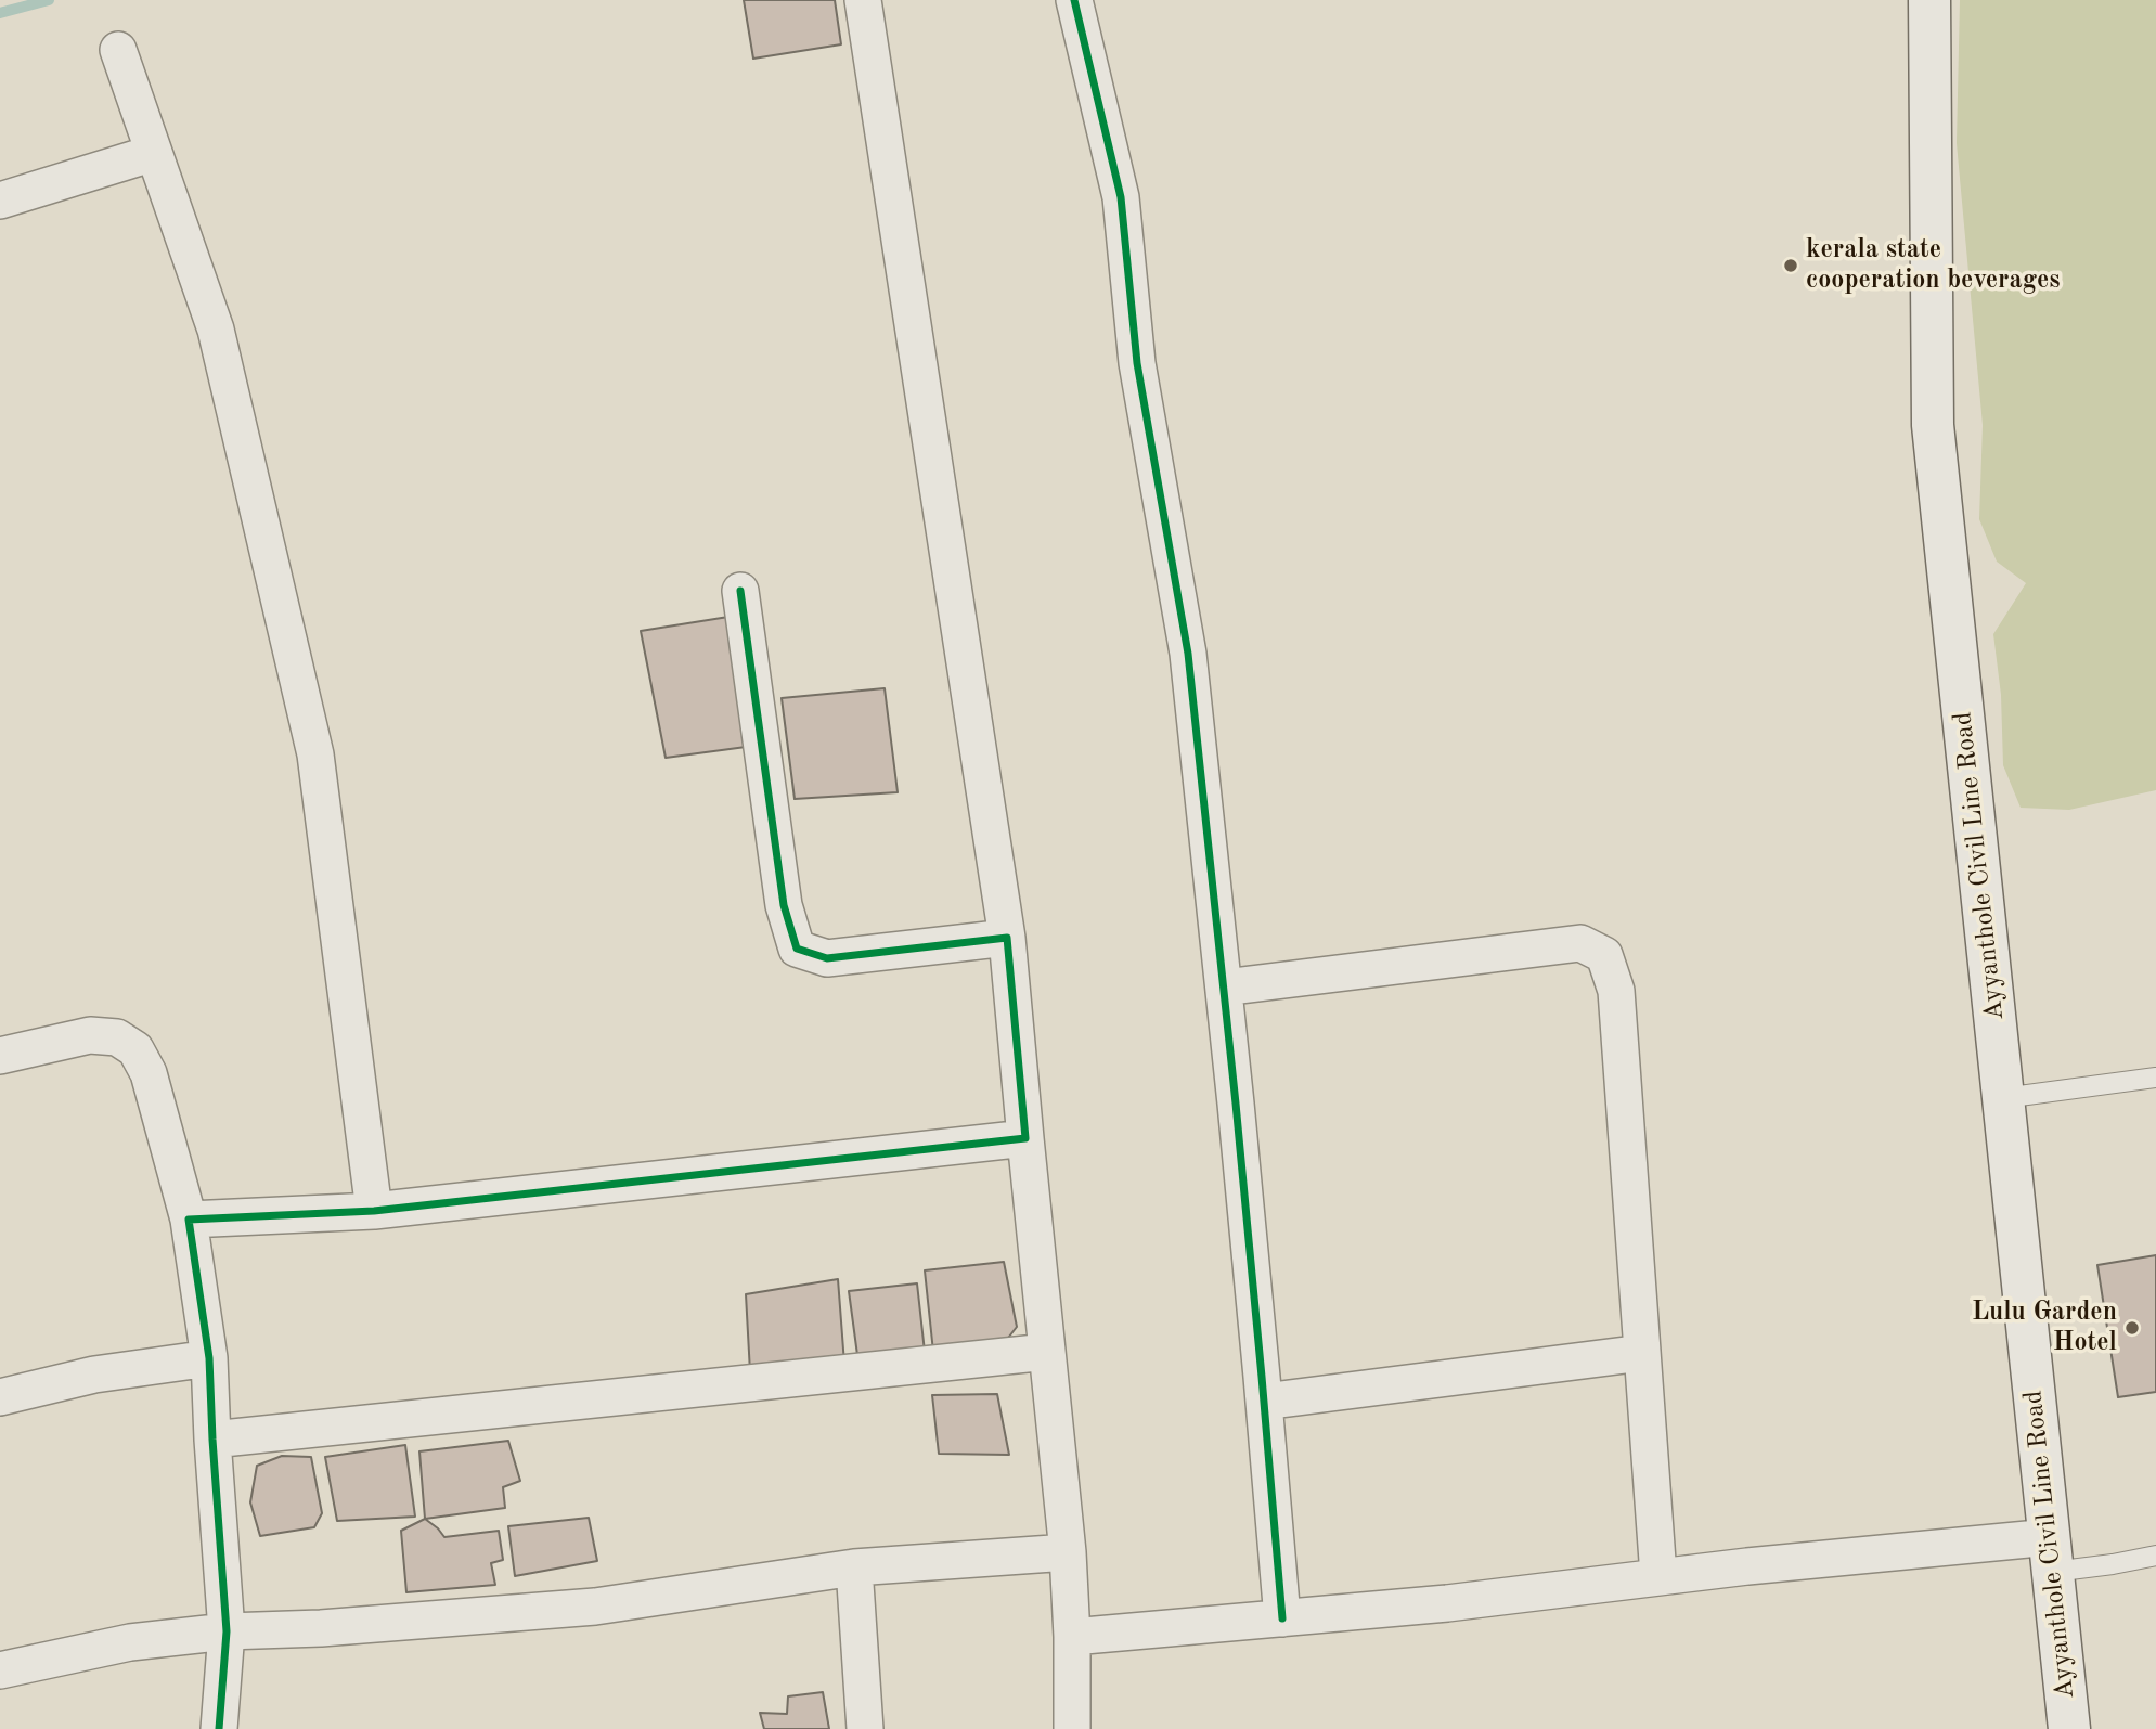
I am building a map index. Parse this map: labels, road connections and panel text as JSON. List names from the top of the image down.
{
  "streets": {
    "main road": ["Ayyanthole Civil Line Road"]
  },
  "places": ["kerala state cooperation beverages", "Lulu Garden Hotel"]
}
